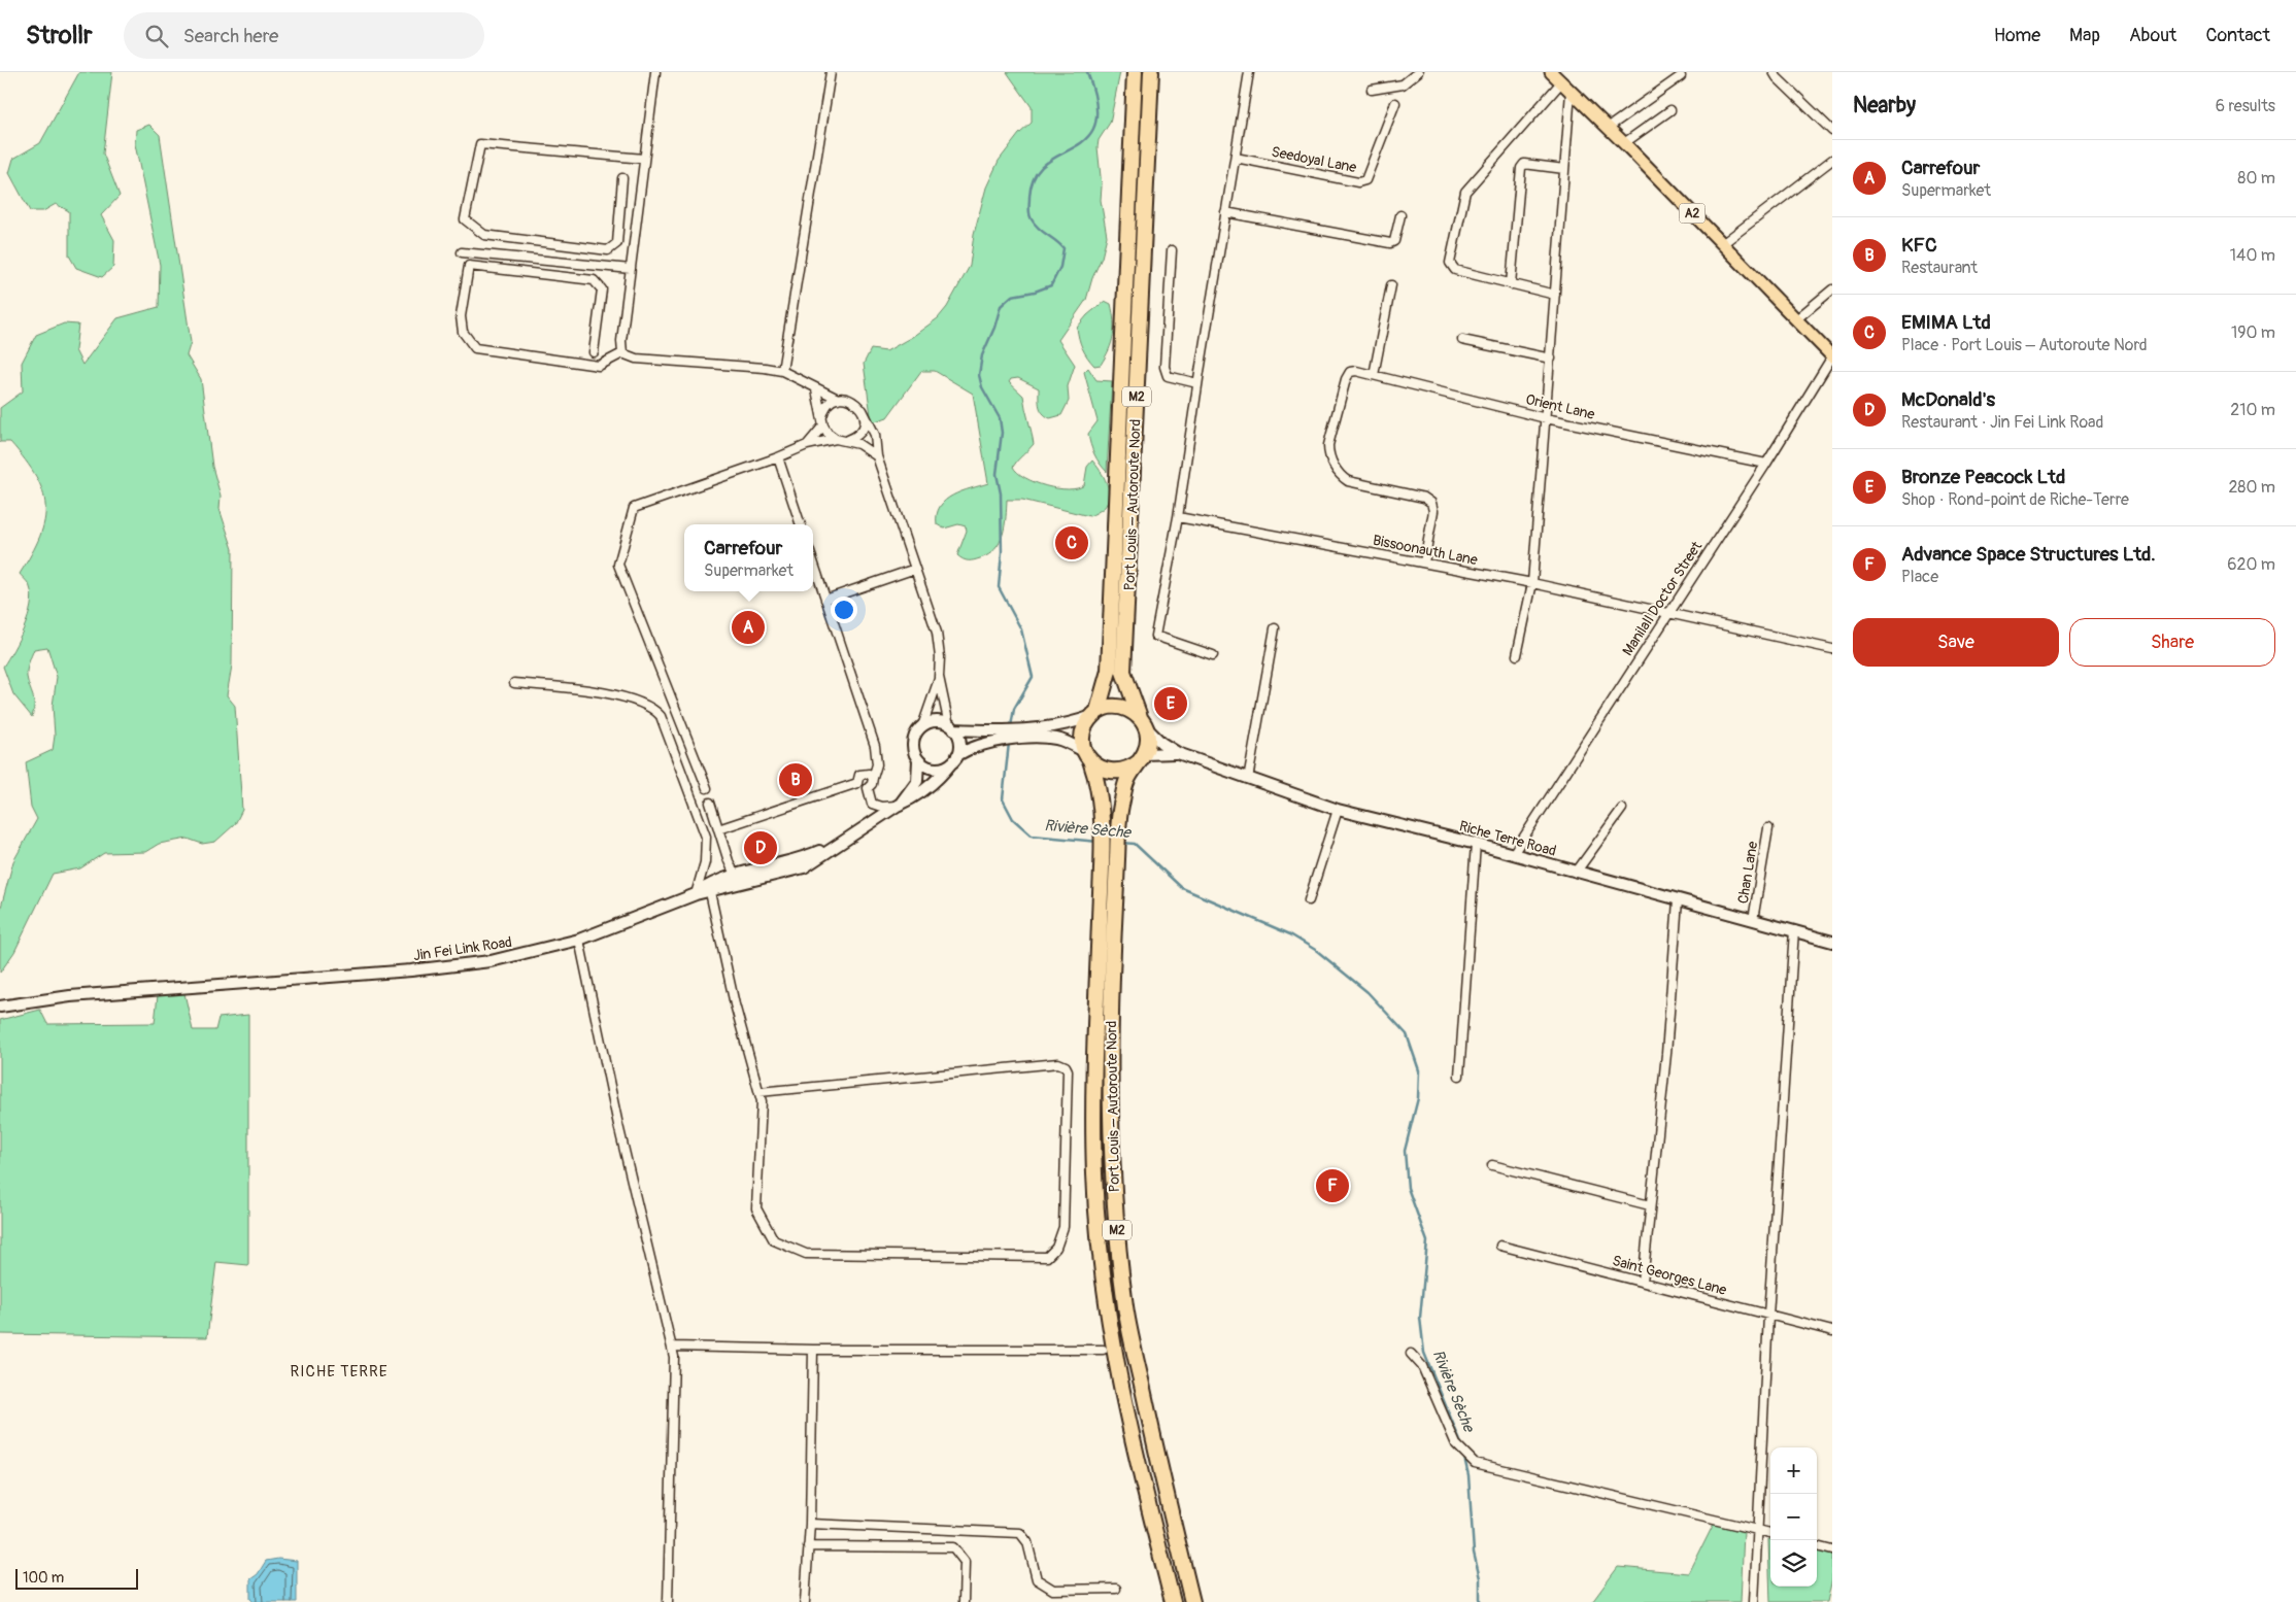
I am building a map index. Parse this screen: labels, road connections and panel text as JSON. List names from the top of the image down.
{
  "streets": {
    "highway": ["M2", "Port Louis – Autoroute Nord"],
    "main road": ["A2", "Riche Terre Road", "Jin Fei Link Road"],
    "street": [
      "Seedoyal Lane",
      "Orient Lane",
      "Bissoonauth Lane",
      "Manilall Doctor Street",
      "Chan Lane",
      "Saint Georges Lane"
    ]
  },
  "crossings": [
    ["A2", "Manilall Doctor Street"],
    ["M2", "Port Louis – Autoroute Nord"],
    ["Orient Lane", "Bissoonauth Lane"],
    ["Orient Lane", "Manilall Doctor Street"],
    ["Bissoonauth Lane", "Manilall Doctor Street"],
    ["Manilall Doctor Street", "Riche Terre Road"],
    ["Riche Terre Road", "Chan Lane"]
  ],
  "districts": ["RICHE TERRE"],
  "water": ["Rivière Sèche"],
  "scale_bar": "100 m",
  "page": {
    "header": "Strollr",
    "search": "Search here",
    "nav": [
      "Home",
      "Map",
      "About",
      "Contact"
    ],
    "heading": ["Nearby", "6 results"],
    "list": [
      {
        "mark": "A",
        "name": "Carrefour",
        "note": "Supermarket",
        "value": "80 m"
      },
      {
        "mark": "B",
        "name": "KFC",
        "note": "Restaurant",
        "value": "140 m"
      },
      {
        "mark": "C",
        "name": "EMIMA Ltd",
        "note": "Place · Port Louis – Autoroute Nord",
        "value": "190 m"
      },
      {
        "mark": "D",
        "name": "McDonald's",
        "note": "Restaurant · Jin Fei Link Road",
        "value": "210 m"
      },
      {
        "mark": "E",
        "name": "Bronze Peacock Ltd",
        "note": "Shop · Rond-point de Riche-Terre",
        "value": "280 m"
      },
      {
        "mark": "F",
        "name": "Advance Space Structures Ltd.",
        "note": "Place",
        "value": "620 m"
      }
    ],
    "popup": ["Carrefour", "Supermarket"],
    "pins": [
      "C",
      "A",
      "E",
      "B",
      "D",
      "F"
    ],
    "buttons": ["Save", "Share"],
    "map_buttons": ["+", "−"],
    "scale": "100 m"
  }
}
